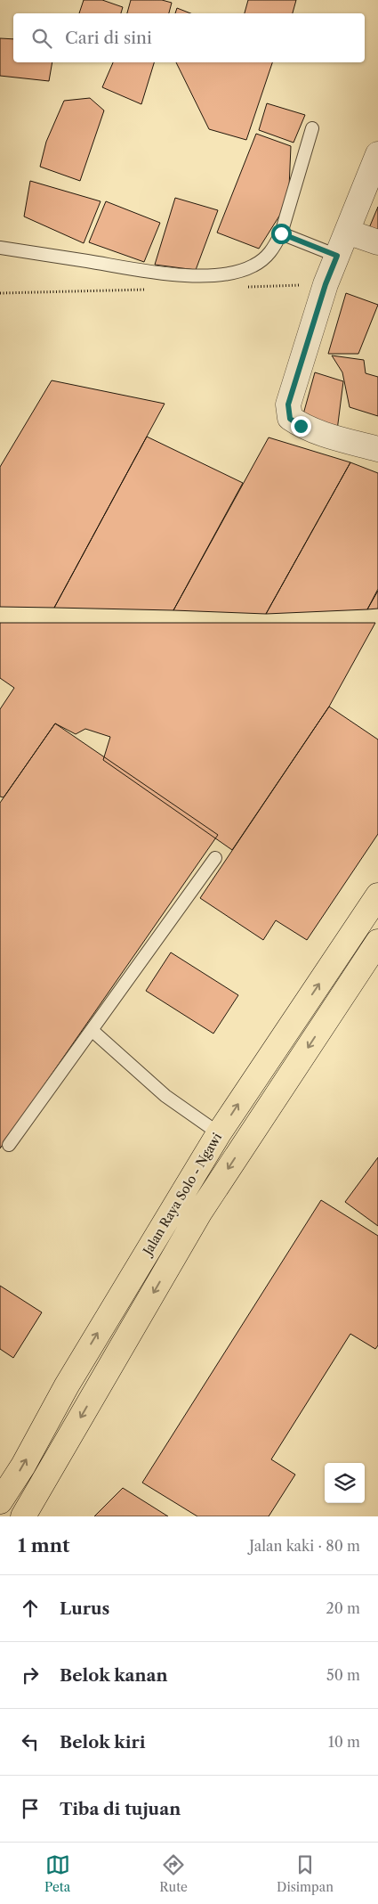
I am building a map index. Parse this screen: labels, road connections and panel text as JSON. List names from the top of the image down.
{
  "streets": {
    "highway": ["Jalan Raya Solo - Ngawi"]
  },
  "page": {
    "search": "Cari di sini",
    "heading": ["1 mnt", "Jalan kaki · 80 m"],
    "list": [
      ["Lurus", "20 m"],
      ["Belok kanan", "50 m"],
      ["Belok kiri", "10 m"],
      "Tiba di tujuan"
    ],
    "nav": ["Peta", "Rute", "Disimpan"]
  }
}
